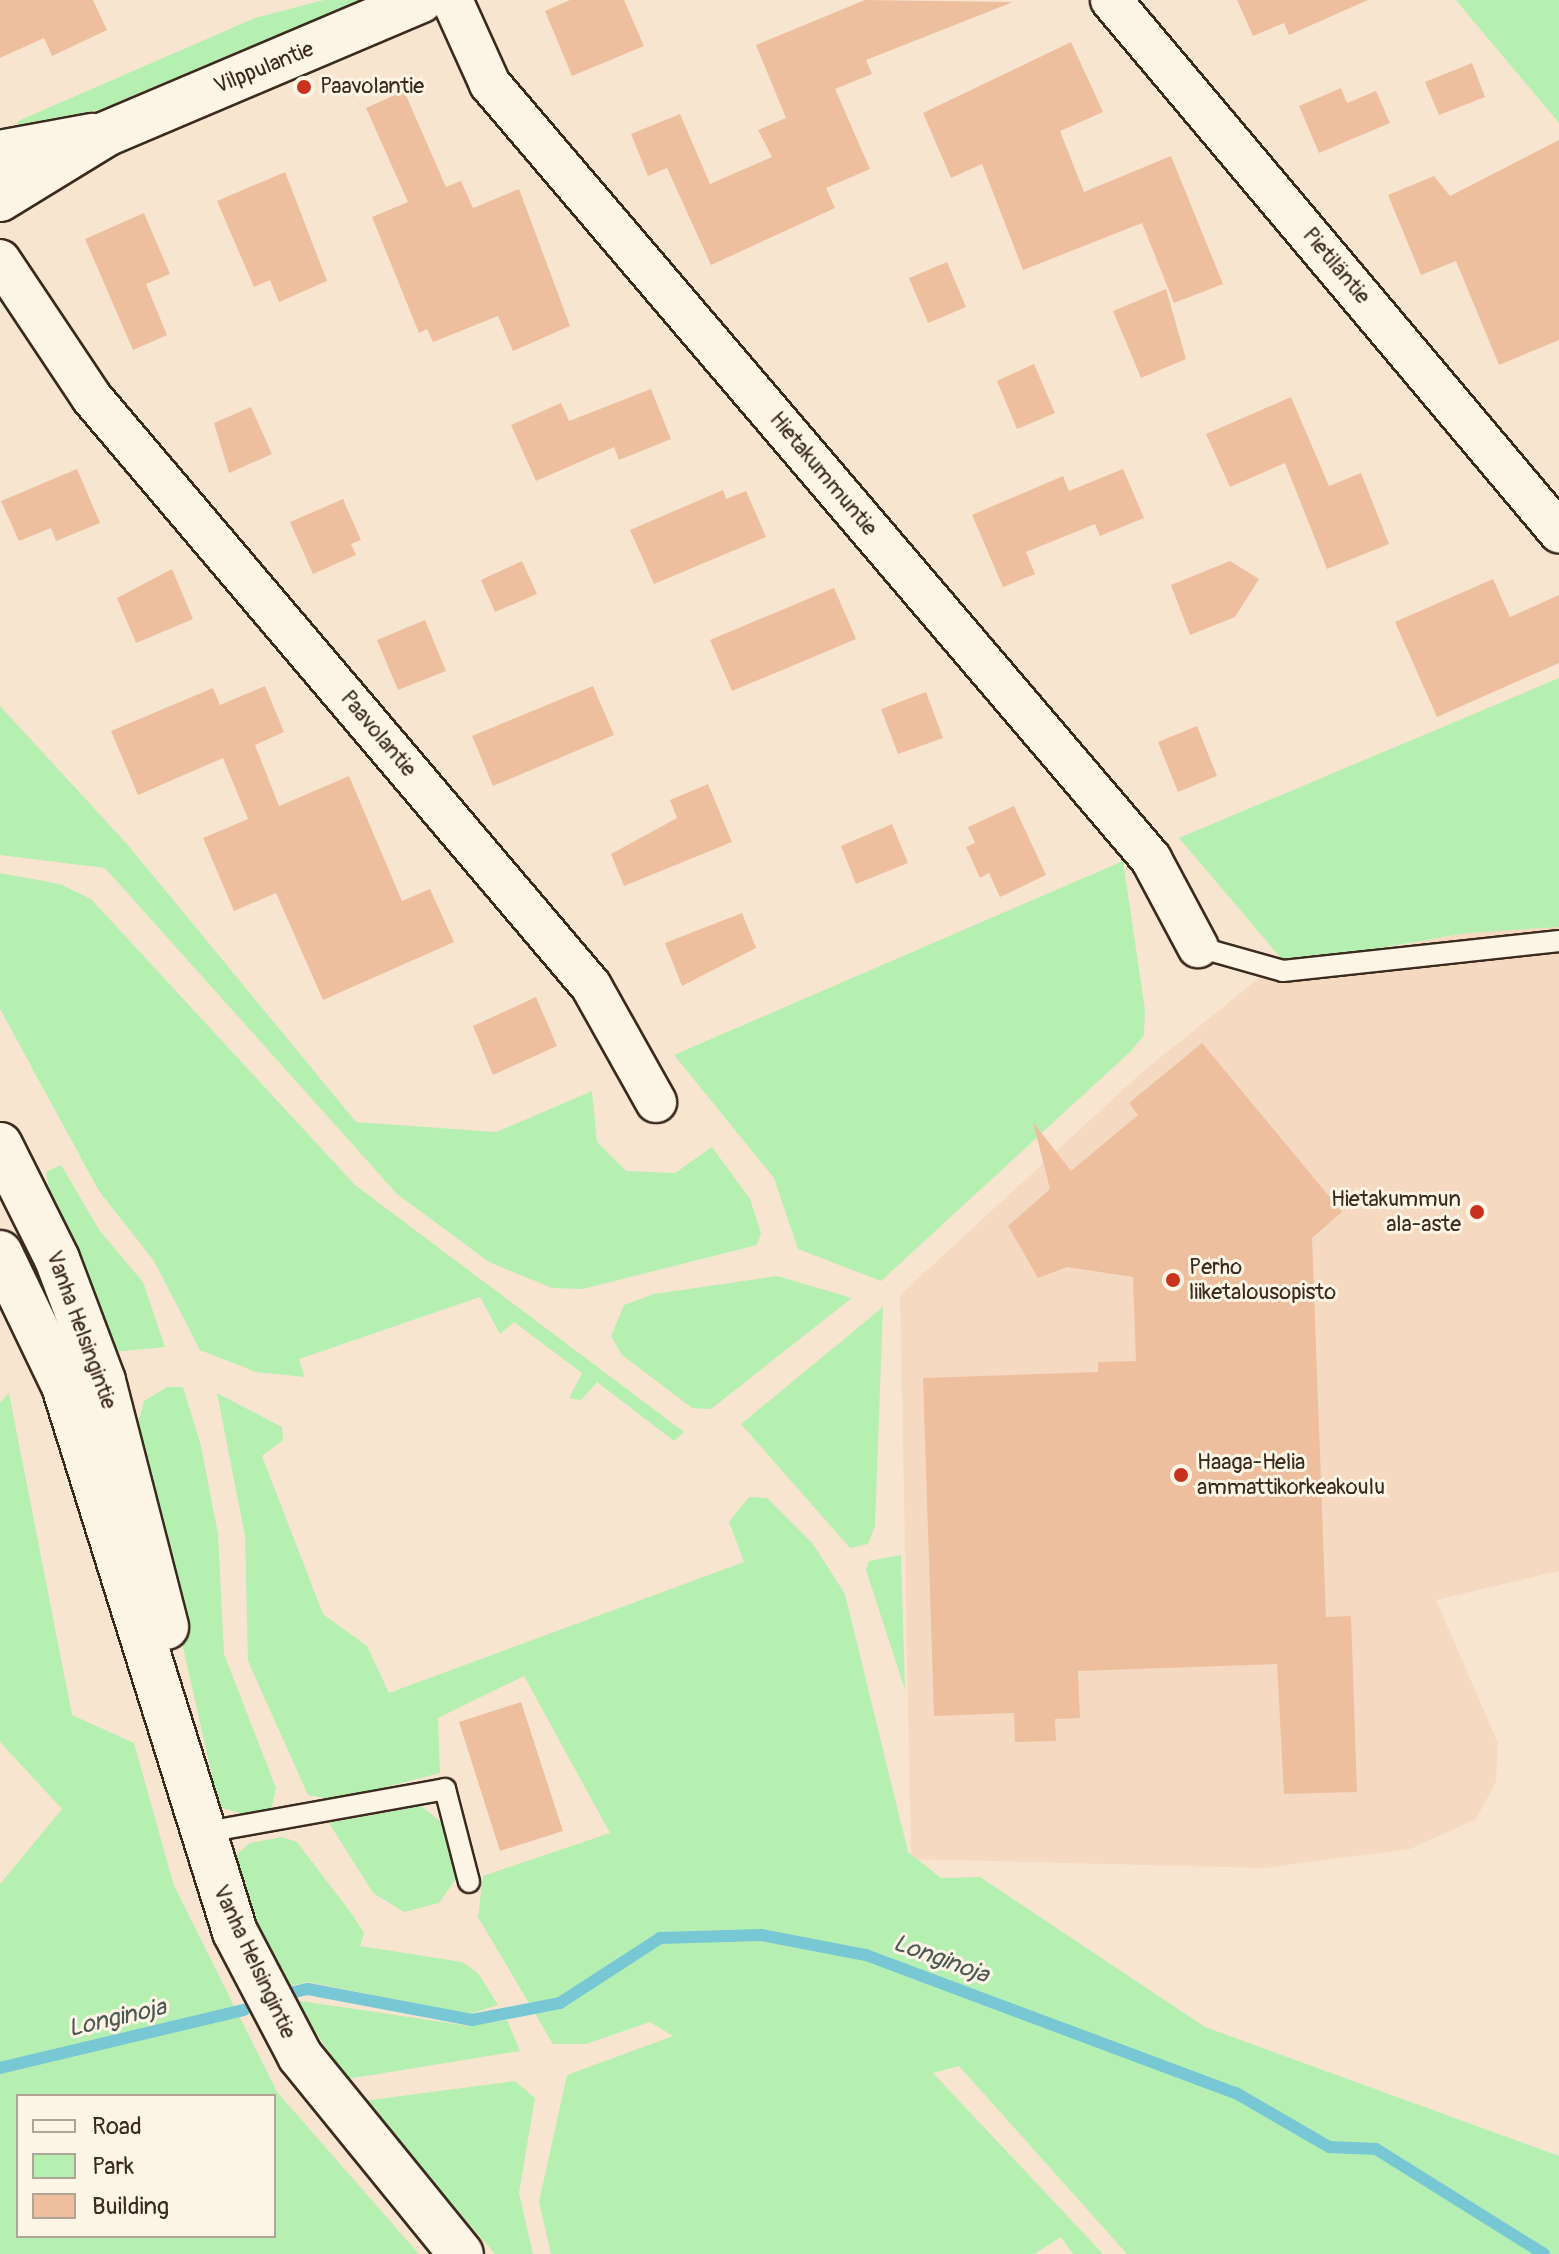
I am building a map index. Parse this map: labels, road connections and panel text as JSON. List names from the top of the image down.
{
  "streets": {
    "main road": ["Vilppulantie", "Vanha Helsingintie"],
    "street": ["Pietiläntie", "Hietakummuntie", "Paavolantie"]
  },
  "water": ["Longinoja"],
  "places": [
    "Paavolantie",
    "Hietakummun ala-aste",
    "Perho liiketalousopisto",
    "Haaga-Helia ammattikorkeakoulu"
  ],
  "legend": ["Road", "Park", "Building"]
}
